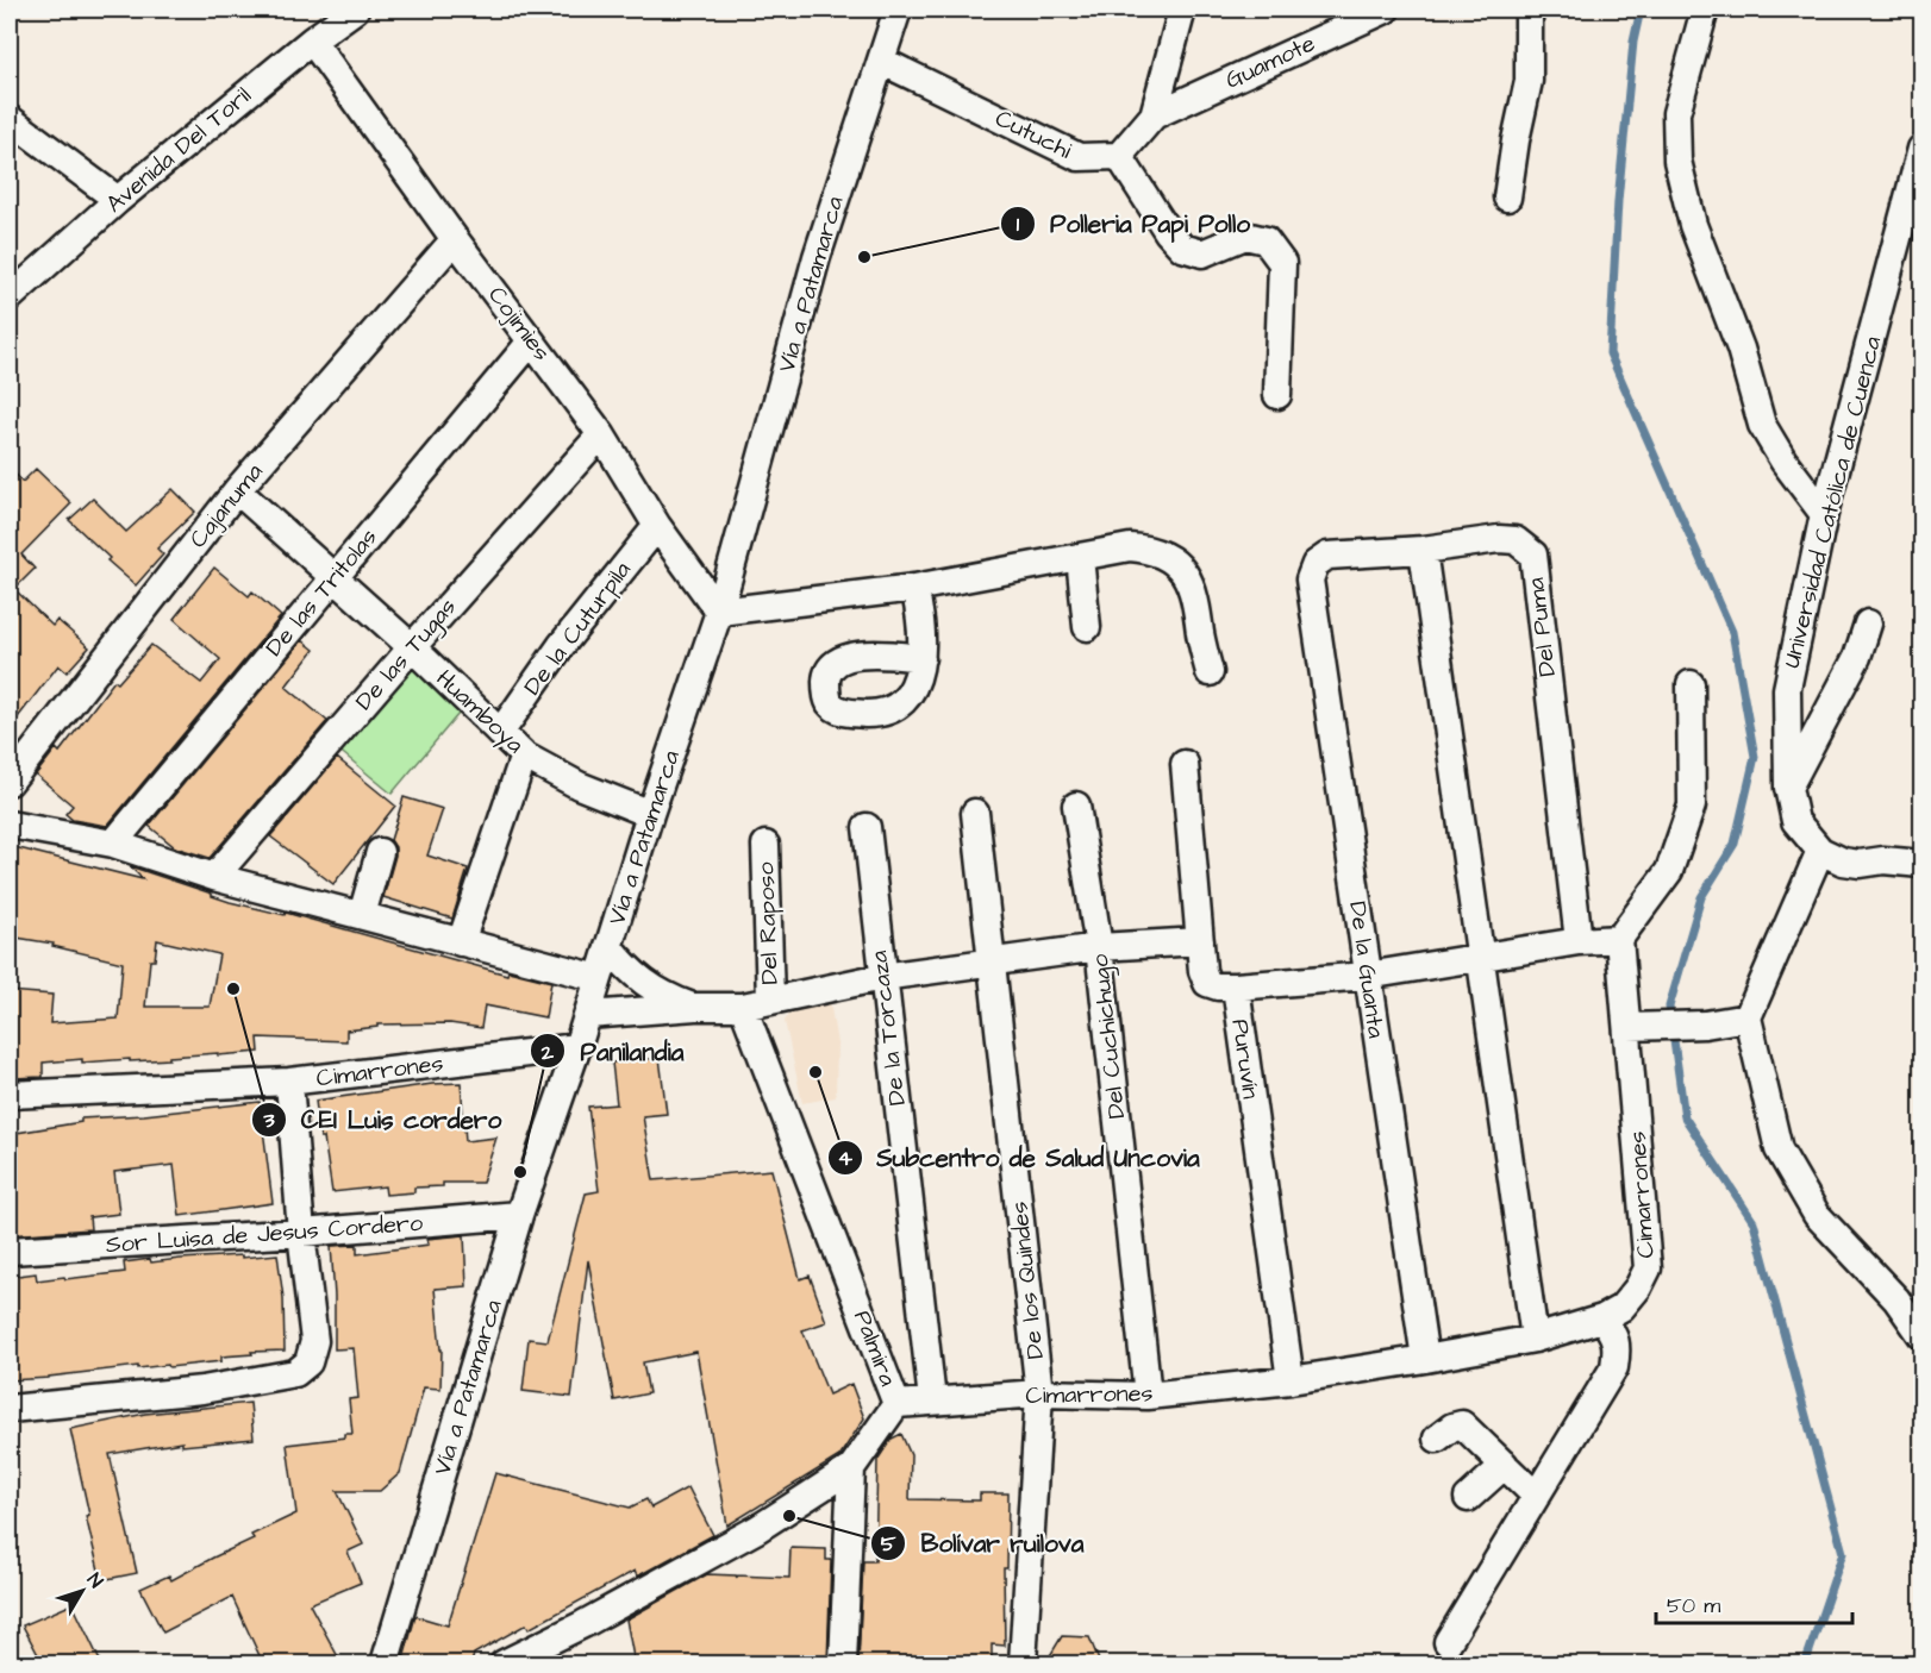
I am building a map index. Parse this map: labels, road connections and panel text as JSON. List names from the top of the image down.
{
  "streets": {
    "street": [
      "Guamote",
      "Cutuchi",
      "Avenida Del Toril",
      "Vía a Patamarca",
      "Cojimìes",
      "Universidad Católica de Cuenca",
      "Cajanuma",
      "De las Tritolas",
      "Del Puma",
      "De la Cuturpila",
      "De las Tugas",
      "Huamboya",
      "Del Raposo",
      "De la Guanta",
      "De la Torcaza",
      "Del Cuchichugo",
      "Puruvín",
      "Cimarrones",
      "Sor Luisa de Jesus Cordero",
      "De los Quindes",
      "Palmira"
    ]
  },
  "crossings": [
    ["Cutuchi", "Vía a Patamarca"],
    ["Avenida Del Toril", "Cojimìes"],
    ["Vía a Patamarca", "Cojimìes"],
    ["Vía a Patamarca", "Huamboya"],
    ["Vía a Patamarca", "Cimarrones"],
    ["Vía a Patamarca", "Sor Luisa de Jesus Cordero"],
    ["Cojimìes", "Cajanuma"],
    ["Cojimìes", "De las Tritolas"],
    ["Cojimìes", "De la Cuturpila"],
    ["Cojimìes", "De las Tugas"],
    ["Cajanuma", "Huamboya"],
    ["De las Tritolas", "Huamboya"],
    ["Del Puma", "De la Guanta"],
    ["De la Cuturpila", "Huamboya"],
    ["De las Tugas", "Huamboya"],
    ["De la Guanta", "Cimarrones"],
    ["De la Torcaza", "Cimarrones"],
    ["Del Cuchichugo", "Cimarrones"],
    ["Puruvín", "Cimarrones"],
    ["Cimarrones", "De los Quindes"],
    ["Cimarrones", "Palmira"]
  ],
  "places": [
    "Polleria Papi Pollo",
    "CEI Luis cordero",
    "Subcentro de Salud Uncovia",
    "Panilandia",
    "Bolívar ruilova"
  ],
  "scale_bar": "50 m",
  "north": "top right"
}
